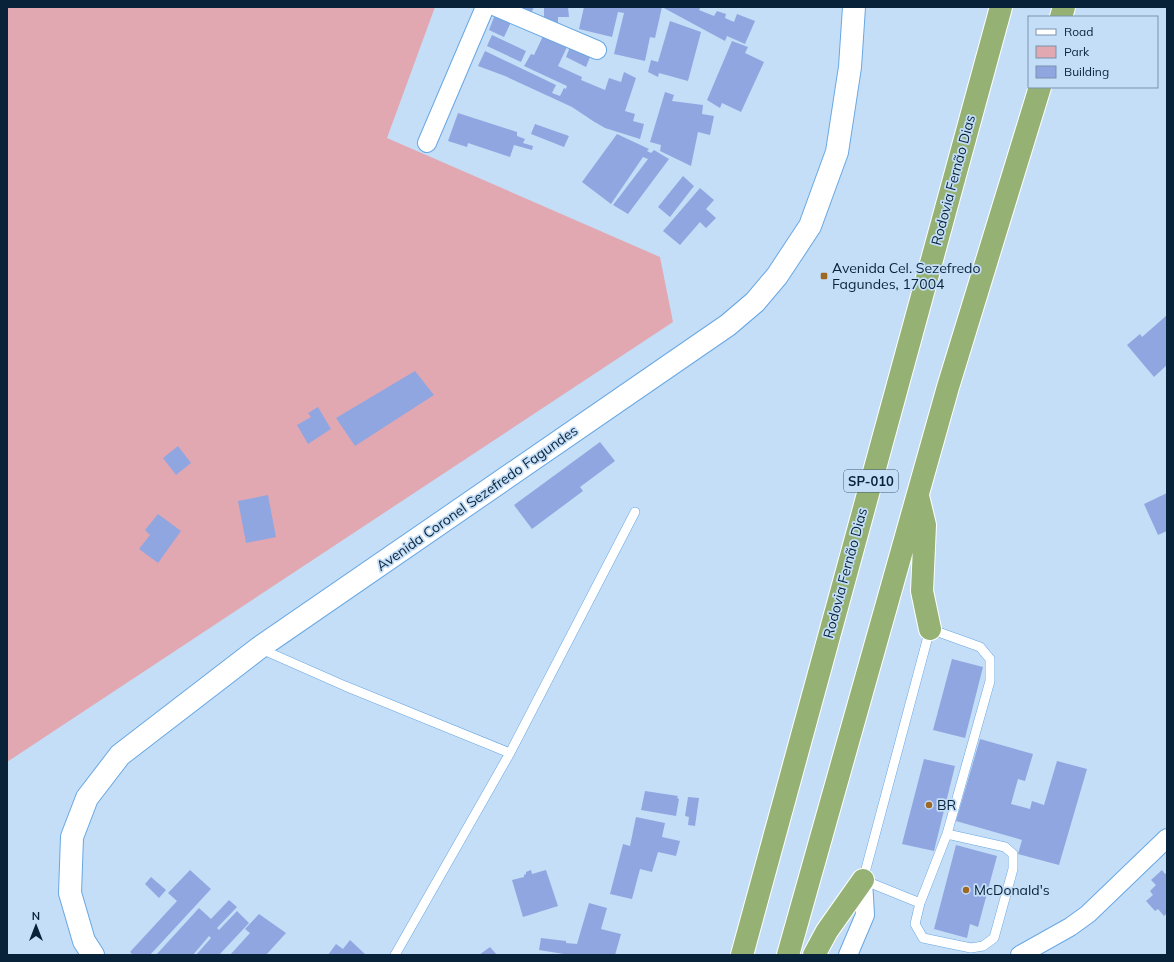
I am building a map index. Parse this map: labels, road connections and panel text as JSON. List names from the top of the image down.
{
  "streets": {
    "highway": ["Rodovia Fernão Dias", "SP-010"],
    "main road": ["Avenida Coronel Sezefredo Fagundes"]
  },
  "places": {
    "transit": ["Avenida Cel. Sezefredo Fagundes, 17004"],
    "other": ["BR", "McDonald's"]
  },
  "legend": ["Road", "Park", "Building"],
  "north": "top"
}
